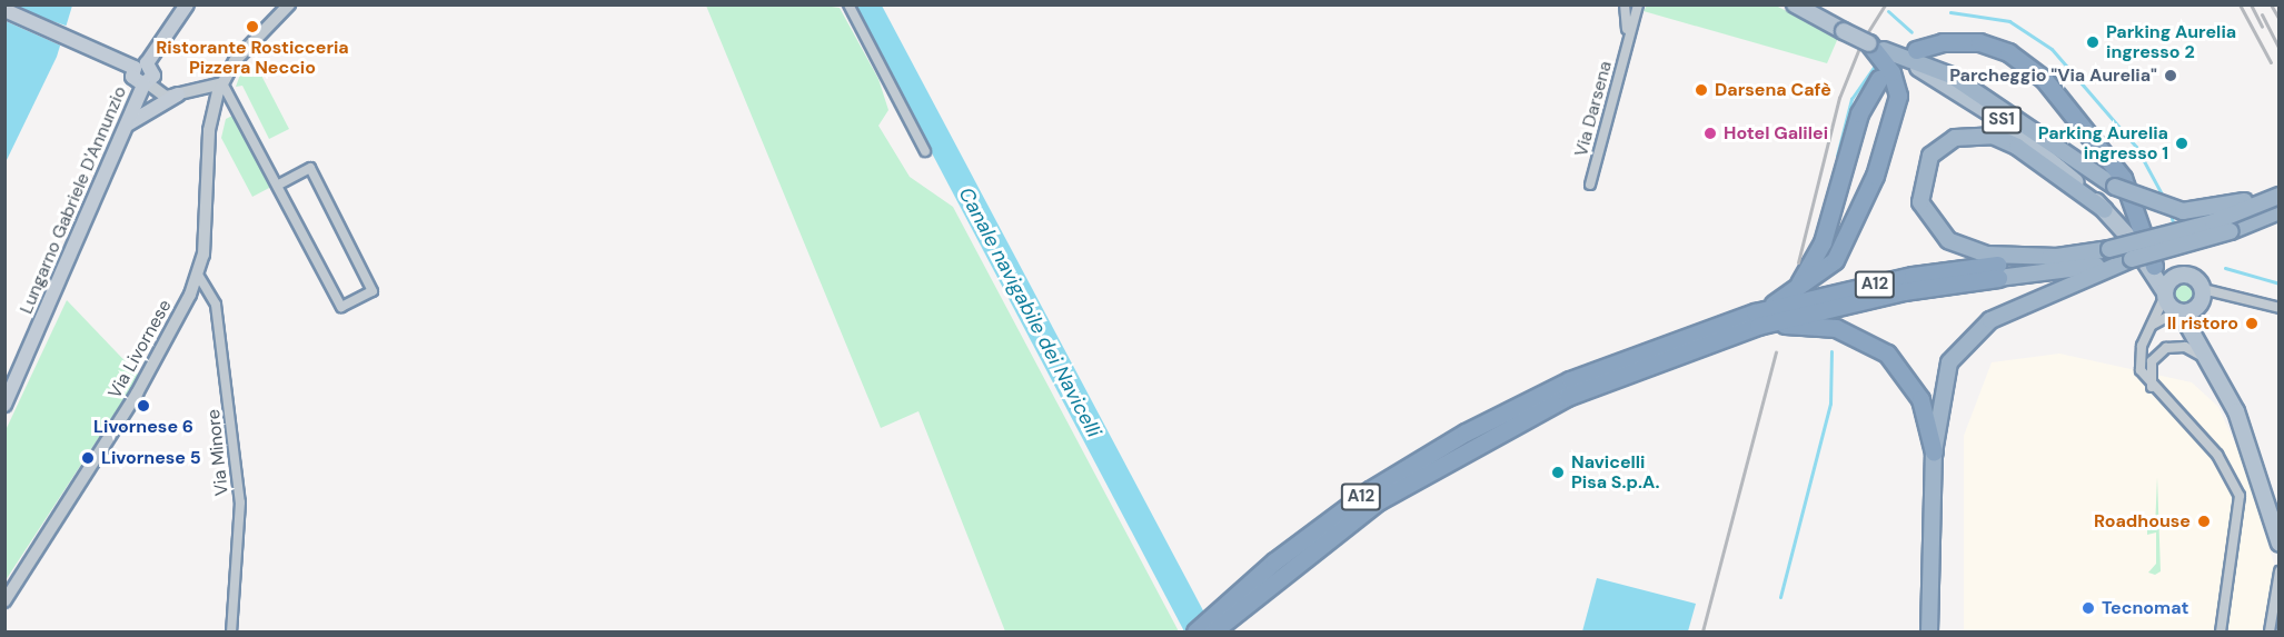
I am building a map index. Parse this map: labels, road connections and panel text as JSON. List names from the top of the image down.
{
  "streets": {
    "highway": ["A12"],
    "main road": ["SS1", "Lungarno Gabriele D'Annunzio"],
    "street": ["Via Darsena", "Via Livornese", "Via Minore"]
  },
  "crossings": [
    ["Via Livornese", "Via Minore"]
  ],
  "water": ["Canale navigabile dei Navicelli"],
  "places": [
    "Ristorante Rosticceria Pizzera Neccio",
    "Parking Aurelia ingresso 2",
    "Parcheggio \"Via Aurelia\"",
    "Darsena Cafè",
    "Hotel Galilei",
    "Parking Aurelia ingresso 1",
    "Il ristoro",
    "Livornese 6",
    "Livornese 5",
    "Navicelli Pisa S.p.A.",
    "Roadhouse",
    "Tecnomat"
  ]
}
